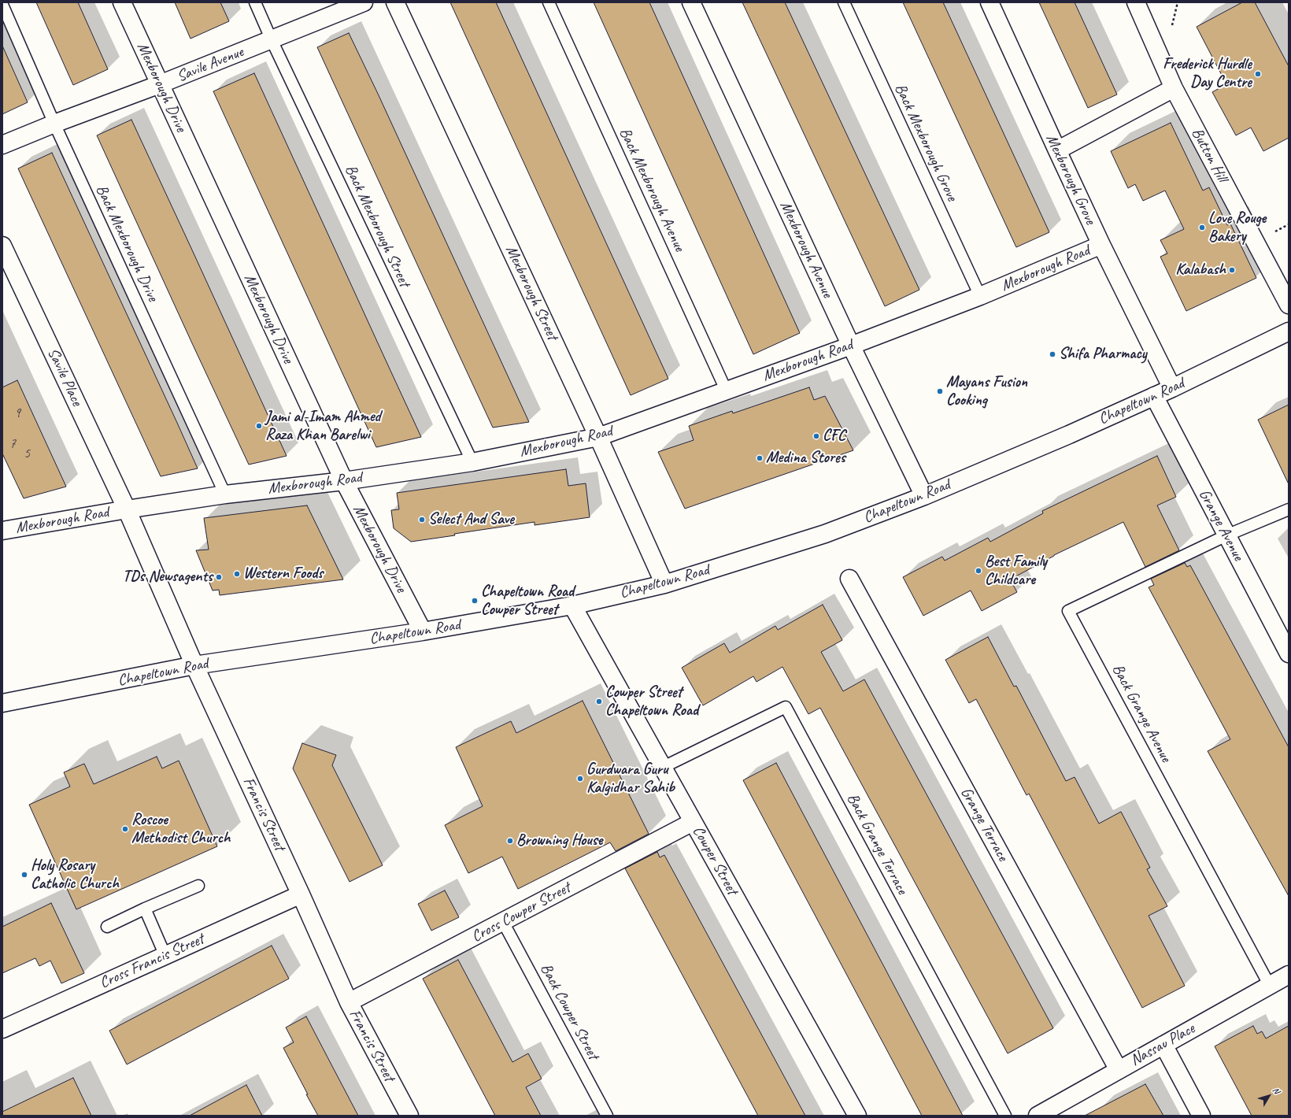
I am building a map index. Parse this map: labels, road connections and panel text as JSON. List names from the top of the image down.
{
  "streets": {
    "street": [
      "Savile Avenue",
      "Mexborough Drive",
      "Button Hill",
      "Mexborough Grove",
      "Mexborough Avenue",
      "Mexborough Road",
      "Mexborough Street",
      "Savile Place",
      "Chapeltown Road",
      "Grange Avenue",
      "Francis Street",
      "Grange Terrace",
      "Cowper Street",
      "Cross Cowper Street",
      "Cross Francis Street",
      "Nassau Place"
    ],
    "lane": [
      "Back Mexborough Grove",
      "Back Mexborough Avenue",
      "Back Mexborough Street",
      "Back Mexborough Drive",
      "Back Grange Avenue",
      "Back Grange Terrace",
      "Back Cowper Street"
    ]
  },
  "crossings": [
    ["Savile Avenue", "Mexborough Drive"],
    ["Savile Avenue", "Back Mexborough Street"],
    ["Savile Avenue", "Back Mexborough Drive"],
    ["Mexborough Drive", "Mexborough Road"],
    ["Mexborough Drive", "Chapeltown Road"],
    ["Back Mexborough Grove", "Mexborough Road"],
    ["Mexborough Grove", "Mexborough Road"],
    ["Mexborough Grove", "Chapeltown Road"],
    ["Back Mexborough Avenue", "Mexborough Road"],
    ["Back Mexborough Street", "Mexborough Road"],
    ["Back Mexborough Drive", "Mexborough Road"],
    ["Mexborough Avenue", "Mexborough Road"],
    ["Mexborough Avenue", "Chapeltown Road"],
    ["Mexborough Road", "Mexborough Street"],
    ["Mexborough Road", "Savile Place"],
    ["Mexborough Road", "Francis Street"],
    ["Mexborough Street", "Chapeltown Road"],
    ["Savile Place", "Francis Street"],
    ["Chapeltown Road", "Grange Avenue"],
    ["Chapeltown Road", "Francis Street"],
    ["Chapeltown Road", "Cowper Street"],
    ["Grange Avenue", "Back Grange Avenue"],
    ["Back Grange Avenue", "Nassau Place"],
    ["Francis Street", "Cross Cowper Street"],
    ["Francis Street", "Cross Francis Street"],
    ["Grange Terrace", "Nassau Place"],
    ["Back Grange Terrace", "Cowper Street"],
    ["Cowper Street", "Cross Cowper Street"],
    ["Cross Cowper Street", "Back Cowper Street"]
  ],
  "places": [
    "Frederick Hurdle Day Centre",
    "Love Rouge Bakery",
    "Kalabash",
    "Shifa Pharmacy",
    "Mayans Fusion Cooking",
    "Jami al-Imam Ahmed Raza Khan Barelwi",
    "CFC",
    "Medina Stores",
    "Select And Save",
    "Best Family Childcare",
    "Western Foods",
    "TDs Newsagents",
    "Chapeltown Road Cowper Street",
    "Cowper Street Chapeltown Road",
    "Gurdwara Guru Kalgidhar Sahib",
    "Roscoe Methodist Church",
    "Browning House",
    "Holy Rosary Catholic Church"
  ],
  "house_numbers": ["9", "7", "5"],
  "north": "top right"
}
